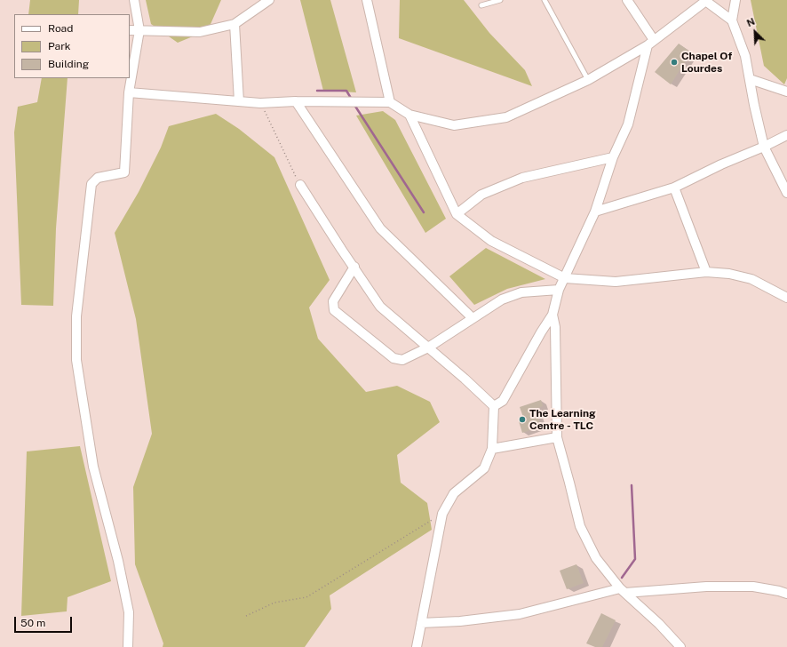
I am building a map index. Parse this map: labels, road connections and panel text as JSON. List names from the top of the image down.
{
  "places": ["Chapel Of Lourdes", "The Learning Centre - TLC"],
  "legend": ["Road", "Park", "Building"],
  "scale_bar": "50 m",
  "north": "top left"
}
